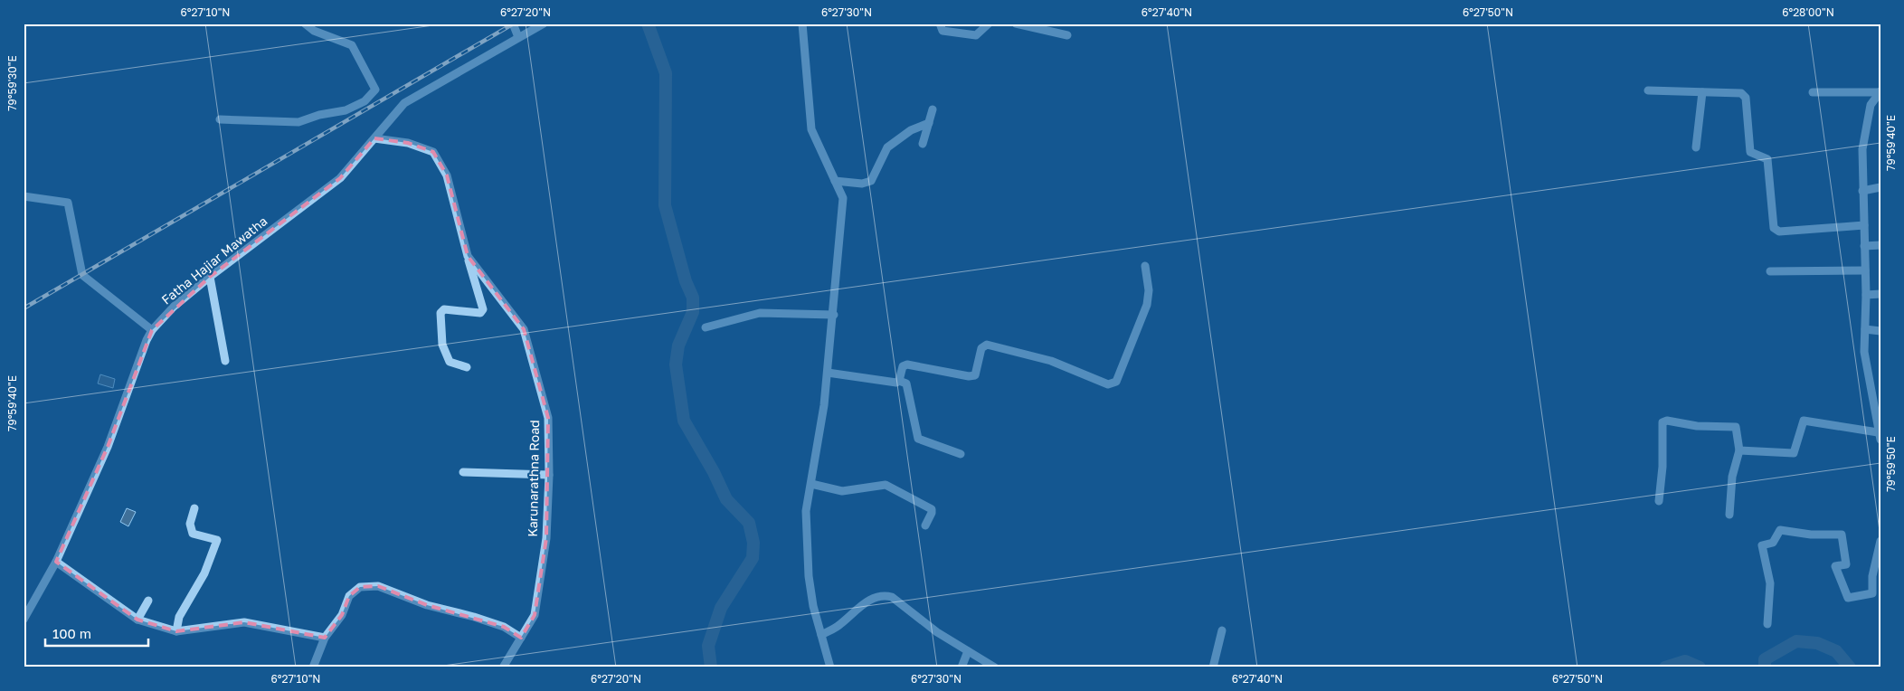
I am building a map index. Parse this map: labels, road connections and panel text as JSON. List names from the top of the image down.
{
  "streets": {
    "street": ["Fatha Hajiar Mawatha", "Karunarathna Road"]
  },
  "crossings": [
    ["Fatha Hajiar Mawatha", "Karunarathna Road"]
  ],
  "scale_bar": "100 m",
  "coordinates": [
    "6°27'10\"N",
    "6°27'20\"N",
    "6°27'30\"N",
    "6°27'40\"N",
    "6°27'50\"N",
    "6°28'00\"N",
    "79°59'30\"E",
    "79°59'40\"E",
    "79°59'50\"E"
  ]
}
